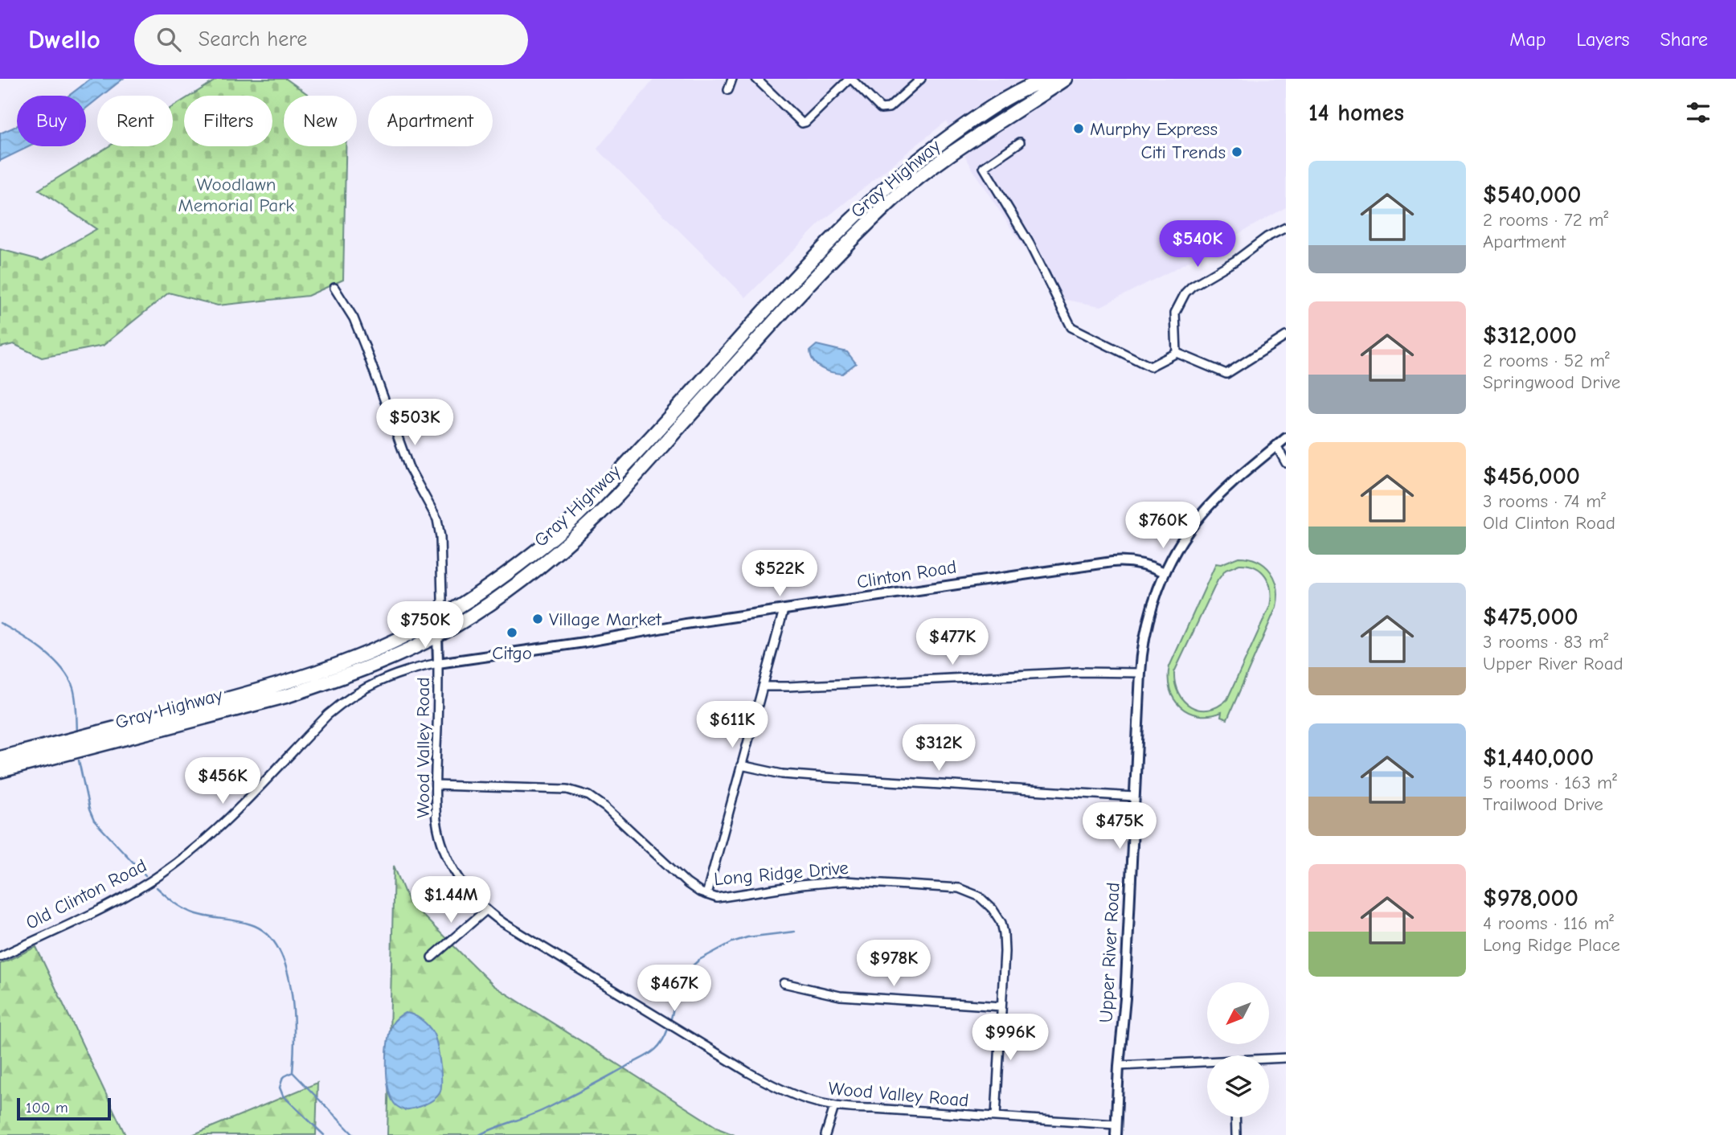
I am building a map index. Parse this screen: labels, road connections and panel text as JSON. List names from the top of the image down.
{
  "streets": {
    "highway": ["Gray Highway"],
    "street": [
      "Clinton Road",
      "Wood Valley Road",
      "Long Ridge Drive",
      "Old Clinton Road",
      "Upper River Road"
    ]
  },
  "crossings": [
    ["Clinton Road", "Wood Valley Road"],
    ["Clinton Road", "Old Clinton Road"],
    ["Clinton Road", "Upper River Road"],
    ["Wood Valley Road", "Long Ridge Drive"],
    ["Wood Valley Road", "Old Clinton Road"],
    ["Wood Valley Road", "Upper River Road"]
  ],
  "parks": ["Woodlawn Memorial Park"],
  "places": [
    "Murphy Express",
    "Citi Trends",
    "Village Market",
    "Citgo"
  ],
  "scale_bar": "100 m",
  "north": "bottom left",
  "page": {
    "header": "Dwello",
    "search": "Search here",
    "nav": ["Map", "Layers", "Share"],
    "heading": "14 homes",
    "chip": [
      "Buy",
      "Rent",
      "Filters",
      "New",
      "Apartment"
    ],
    "list": [
      {
        "name": "$540,000",
        "note": "2 rooms · 72 m² · Apartment"
      },
      {
        "name": "$312,000",
        "note": "2 rooms · 52 m² · Springwood Drive"
      },
      {
        "name": "$456,000",
        "note": "3 rooms · 74 m² · Old Clinton Road"
      },
      {
        "name": "$475,000",
        "note": "3 rooms · 83 m² · Upper River Road"
      },
      {
        "name": "$1,440,000",
        "note": "5 rooms · 163 m² · Trailwood Drive"
      },
      {
        "name": "$978,000",
        "note": "4 rooms · 116 m² · Long Ridge Place"
      }
    ],
    "price": [
      "$540K",
      "$503K",
      "$760K",
      "$522K",
      "$750K",
      "$477K",
      "$611K",
      "$312K",
      "$456K",
      "$475K",
      "$1.44M",
      "$978K",
      "$467K",
      "$996K"
    ],
    "scale": "100 m"
  }
}
